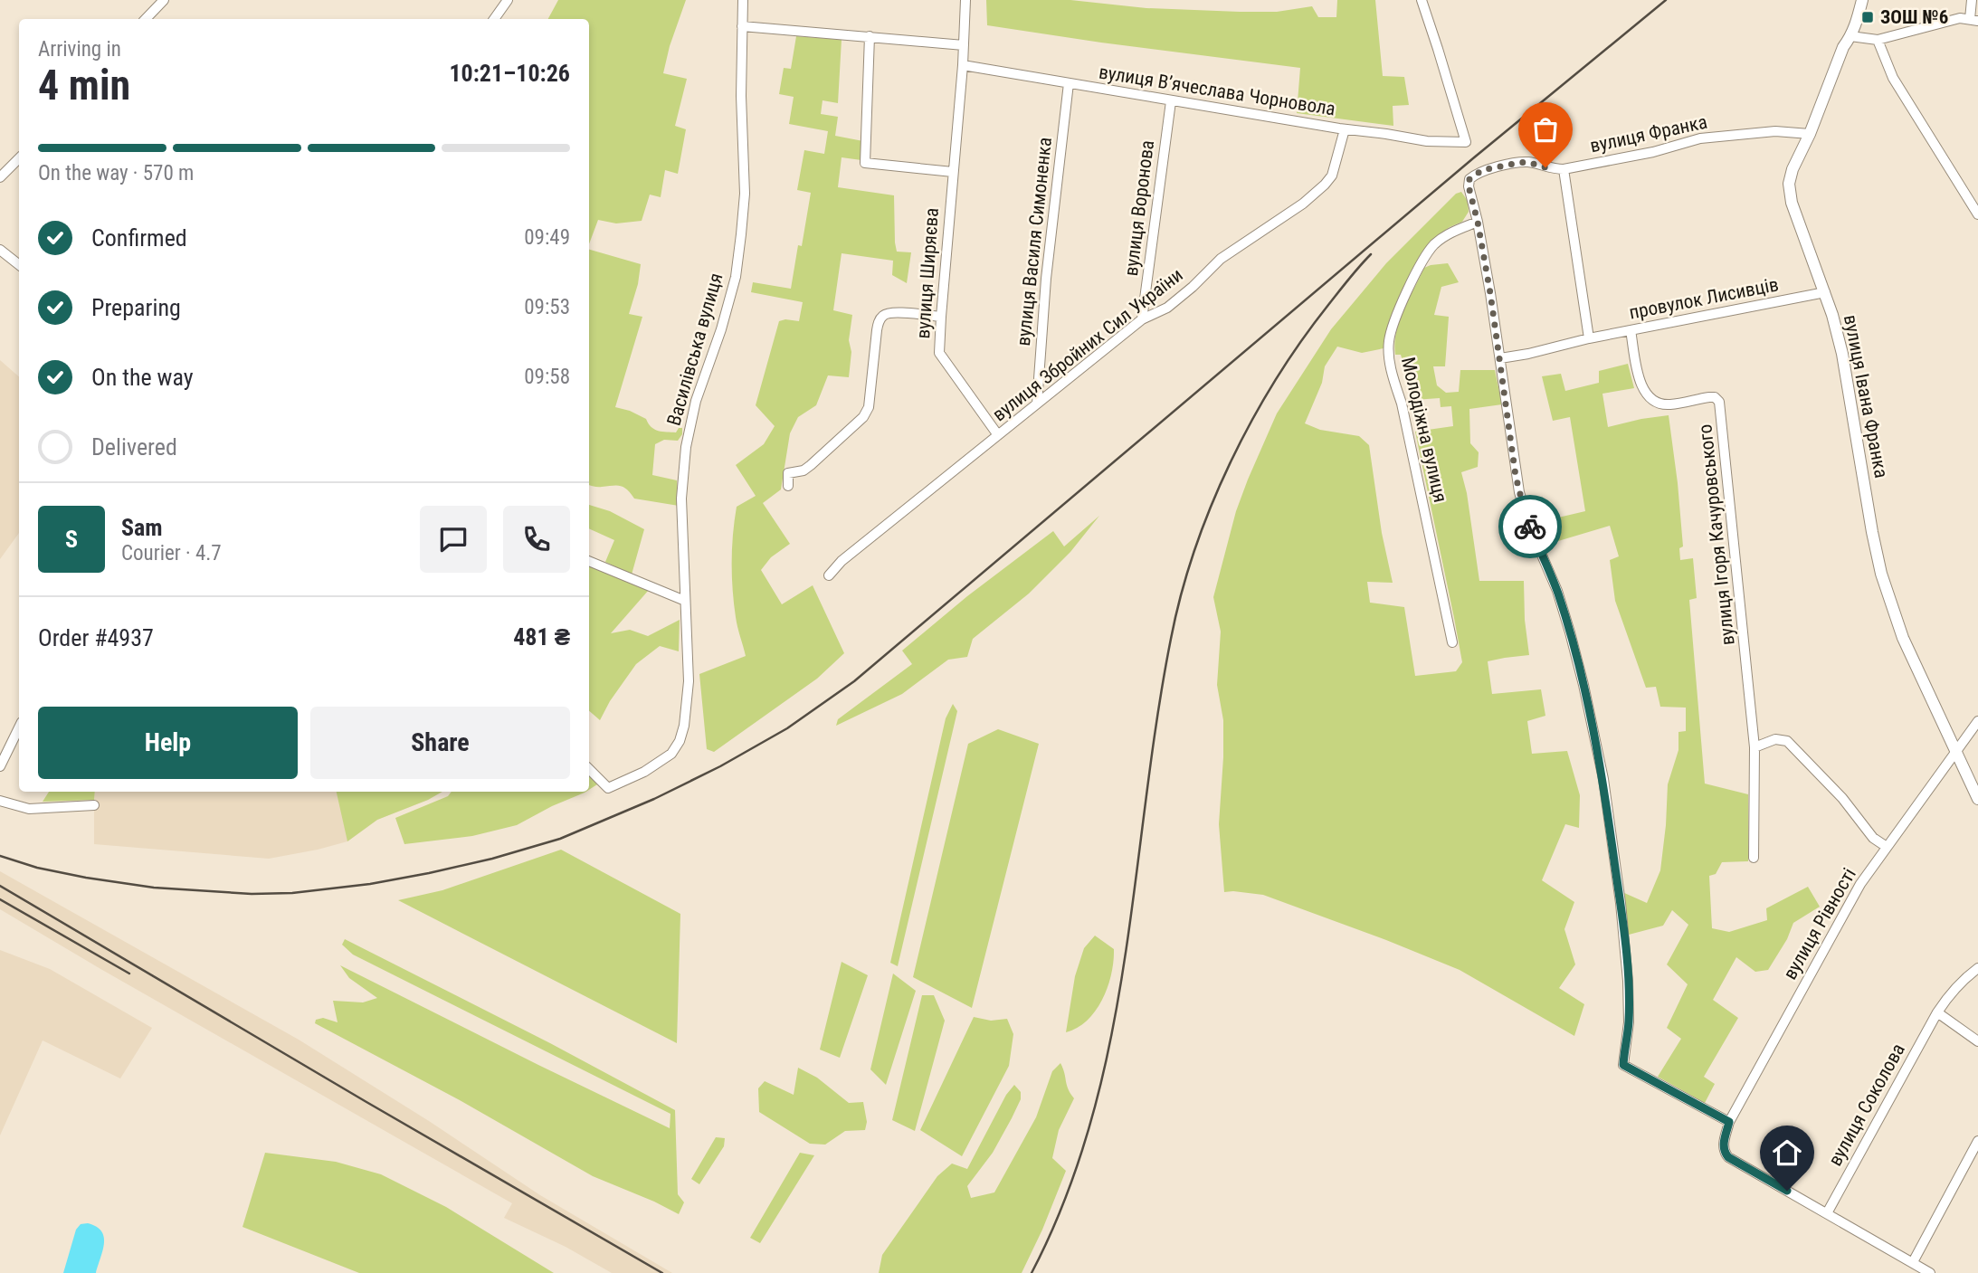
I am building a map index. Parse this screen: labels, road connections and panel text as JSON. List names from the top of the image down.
{
  "streets": {
    "main road": ["вулиця Івана Франка"],
    "street": [
      "вулиця Вʼячеслава Чорновола",
      "вулиця Франка",
      "вулиця Воронова",
      "вулиця Василя Симоненка",
      "вулиця Ширяєва",
      "провулок Лисивців",
      "вулиця Збройних Сил України",
      "Василівська вулиця",
      "Молодіжна вулиця",
      "вулиця Ігоря Качуровського",
      "вулиця Рівності",
      "вулиця Соколова"
    ]
  },
  "crossings": [
    ["вулиця Вʼячеслава Чорновола", "вулиця Воронова"],
    ["вулиця Вʼячеслава Чорновола", "вулиця Василя Симоненка"],
    ["вулиця Вʼячеслава Чорновола", "вулиця Ширяєва"],
    ["вулиця Вʼячеслава Чорновола", "вулиця Збройних Сил України"],
    ["вулиця Франка", "вулиця Івана Франка"],
    ["вулиця Франка", "Молодіжна вулиця"],
    ["вулиця Воронова", "вулиця Збройних Сил України"],
    ["вулиця Василя Симоненка", "вулиця Збройних Сил України"],
    ["вулиця Ширяєва", "вулиця Збройних Сил України"],
    ["провулок Лисивців", "вулиця Івана Франка"],
    ["провулок Лисивців", "вулиця Ігоря Качуровського"],
    ["вулиця Івана Франка", "вулиця Рівності"]
  ],
  "places": {
    "transit": ["ЗОШ №6"]
  },
  "page": {
    "heading": ["4 min", "Arriving in", "10:21–10:26"],
    "panel": [
      "Sam",
      "Courier · 4.7",
      "Order #4937",
      "481 ₴"
    ],
    "bar": "On the way · 570 m",
    "list": [
      ["Confirmed", "09:49"],
      ["Preparing", "09:53"],
      ["On the way", "09:58"],
      "Delivered"
    ],
    "round": "S",
    "buttons": ["Help", "Share"]
  }
}
